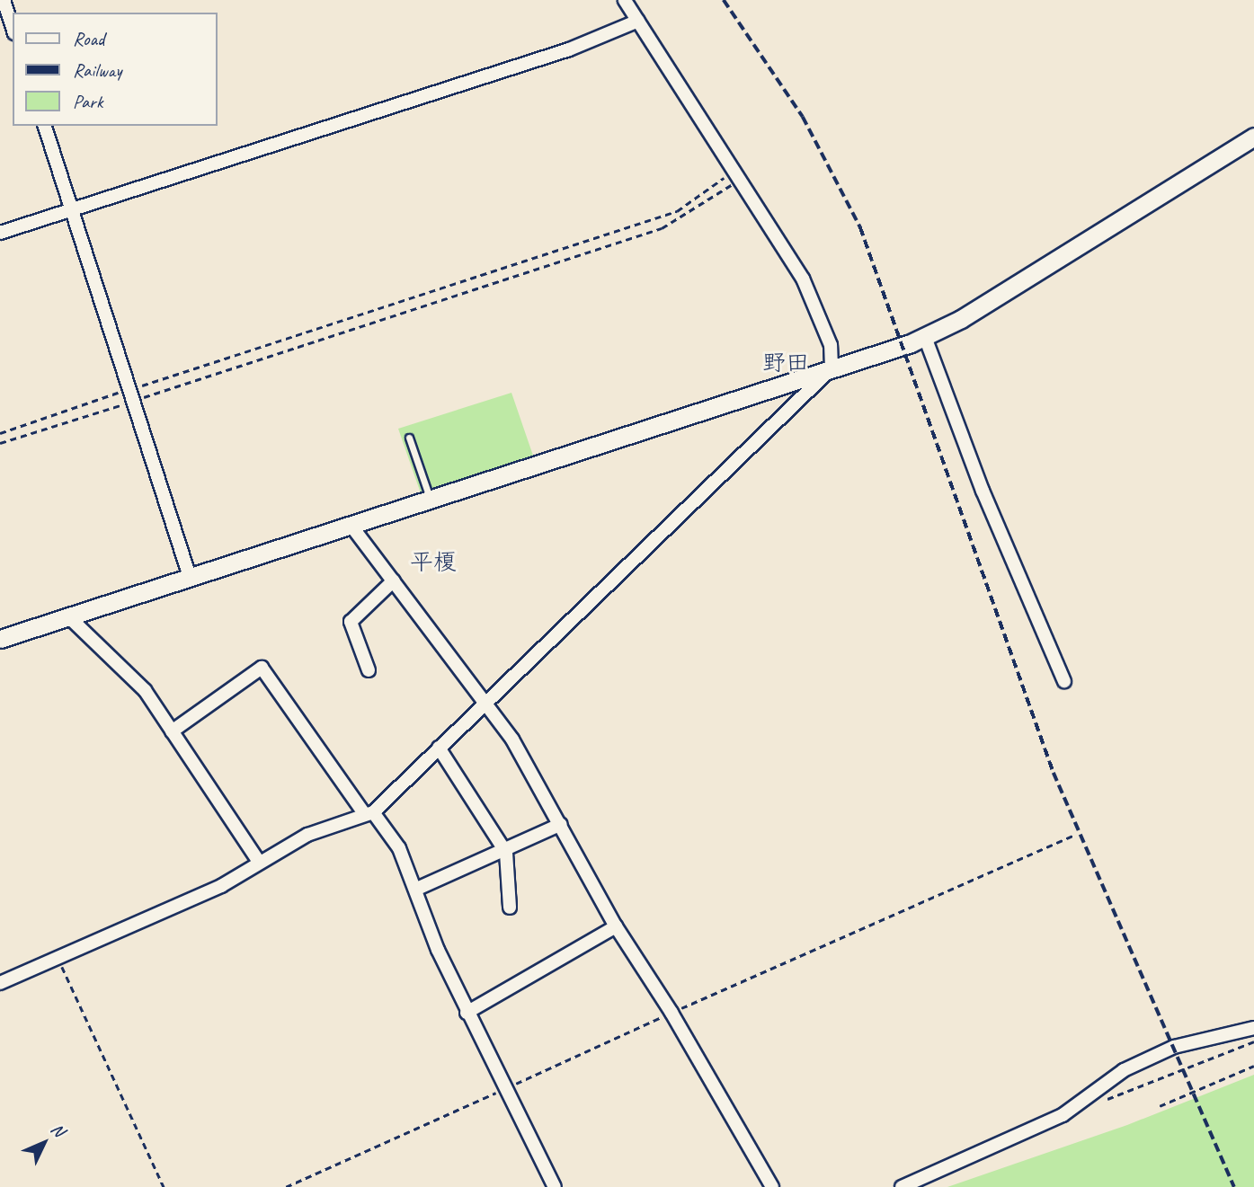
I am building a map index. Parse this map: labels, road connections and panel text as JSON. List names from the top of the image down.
{
  "districts": ["野田", "平榎"],
  "legend": ["Road", "Railway", "Park"],
  "north": "top right"
}
